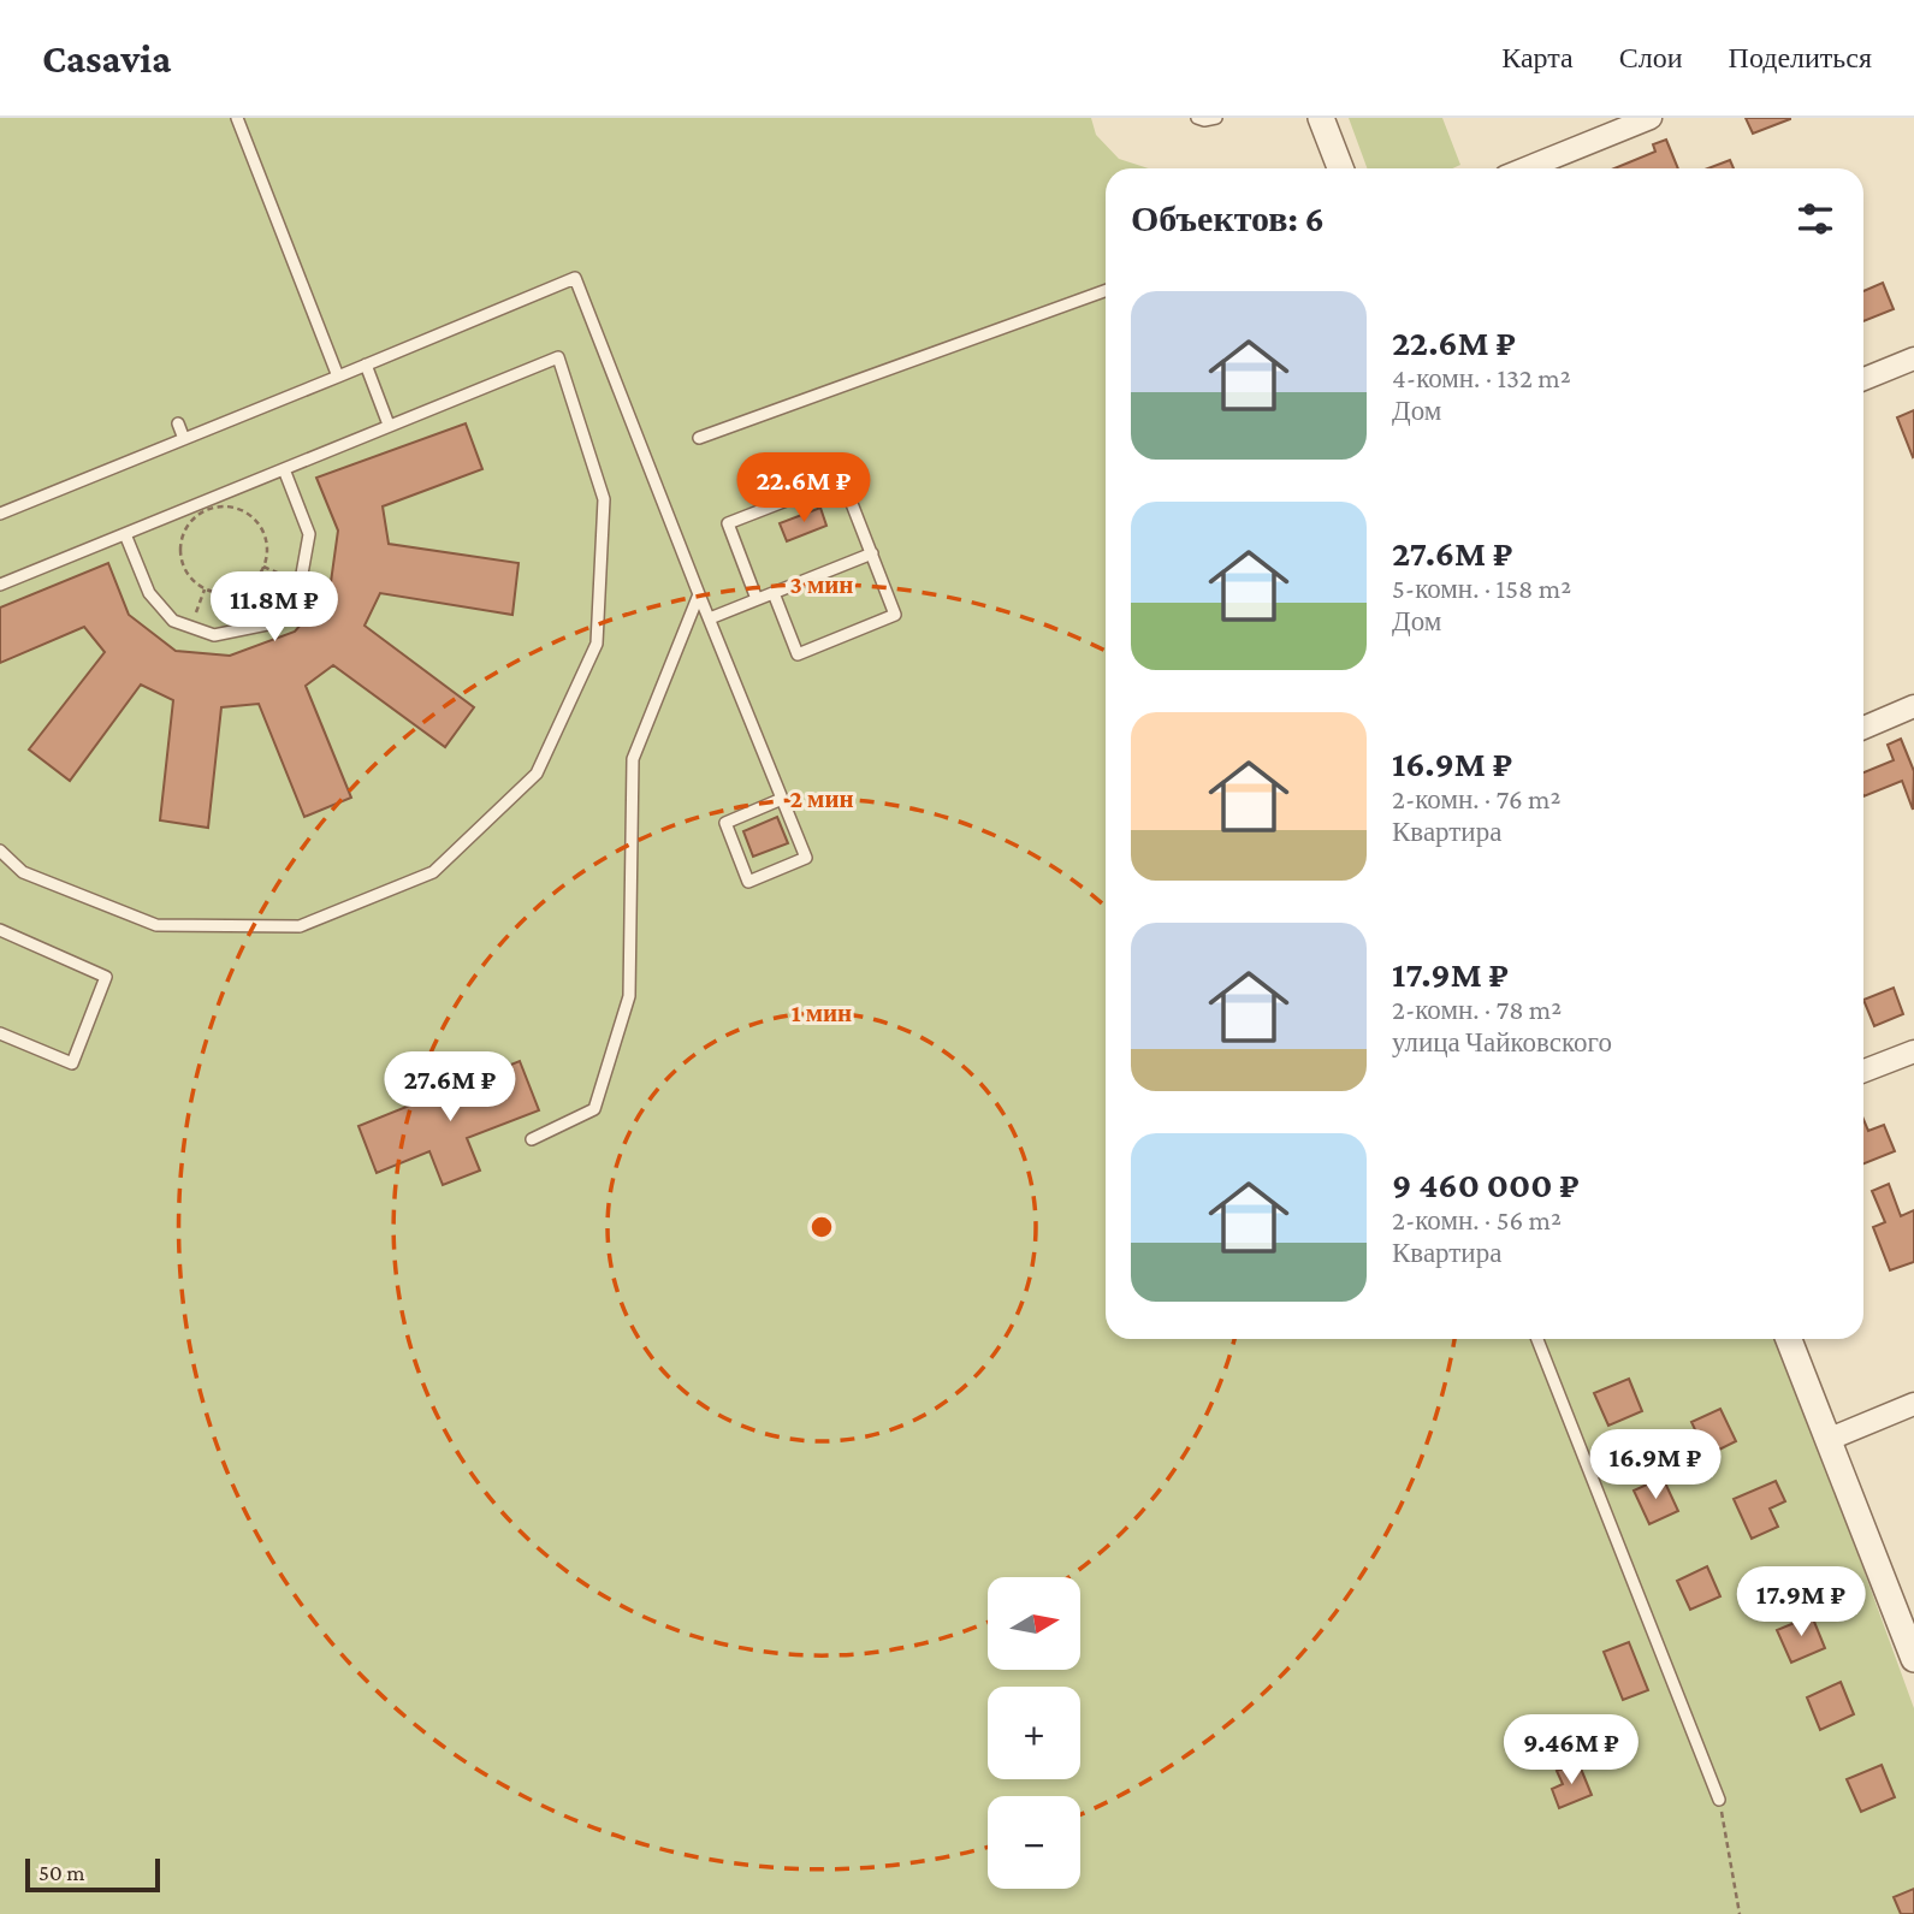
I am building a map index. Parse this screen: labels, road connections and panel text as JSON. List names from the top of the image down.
{
  "scale_bar": "50 m",
  "north": "right",
  "page": {
    "header": "Casavia",
    "nav": ["Карта", "Слои", "Поделиться"],
    "heading": "Объектов: 6",
    "list": [
      {
        "name": "22.6M ₽",
        "note": "4-комн. · 132 m² · Дом"
      },
      {
        "name": "27.6M ₽",
        "note": "5-комн. · 158 m² · Дом"
      },
      {
        "name": "16.9M ₽",
        "note": "2-комн. · 76 m² · Квартира"
      },
      {
        "name": "17.9M ₽",
        "note": "2-комн. · 78 m² · улица Чайковского"
      },
      {
        "name": "9 460 000 ₽",
        "note": "2-комн. · 56 m² · Квартира"
      }
    ],
    "price": [
      "22.6M ₽",
      "11.8M ₽",
      "27.6M ₽",
      "16.9M ₽",
      "17.9M ₽",
      "9.46M ₽"
    ],
    "map_buttons": ["+", "−"],
    "scale": "50 m"
  },
  "rings": ["3 мин", "2 мин", "1 мин"]
}
